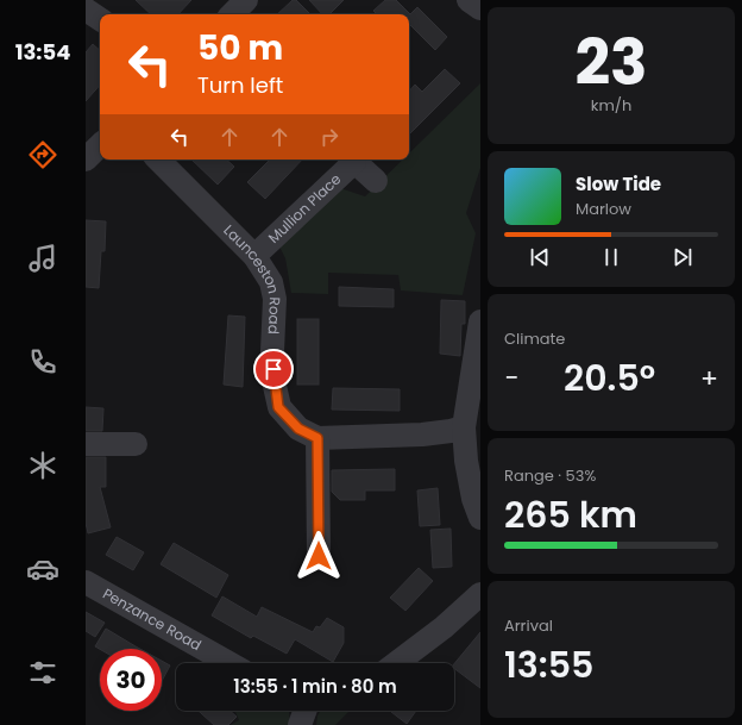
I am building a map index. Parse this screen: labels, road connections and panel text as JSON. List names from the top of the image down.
{
  "streets": {
    "street": ["Mullion Place", "Launceston Road", "Penzance Road"]
  },
  "crossings": [
    ["Mullion Place", "Launceston Road"]
  ],
  "page": {
    "tabs": "13:54",
    "tile": [
      ["23", "km/h"],
      "Climate",
      ["Range · 53%", "265 km"],
      ["Arrival", "13:55"]
    ],
    "turn": ["50 m", "Turn left"],
    "song": ["Slow Tide", "Marlow"],
    "heat": ["−", "20.5°", "+"],
    "limit": "30",
    "trip": "13:55 · 1 min · 80 m"
  }
}
